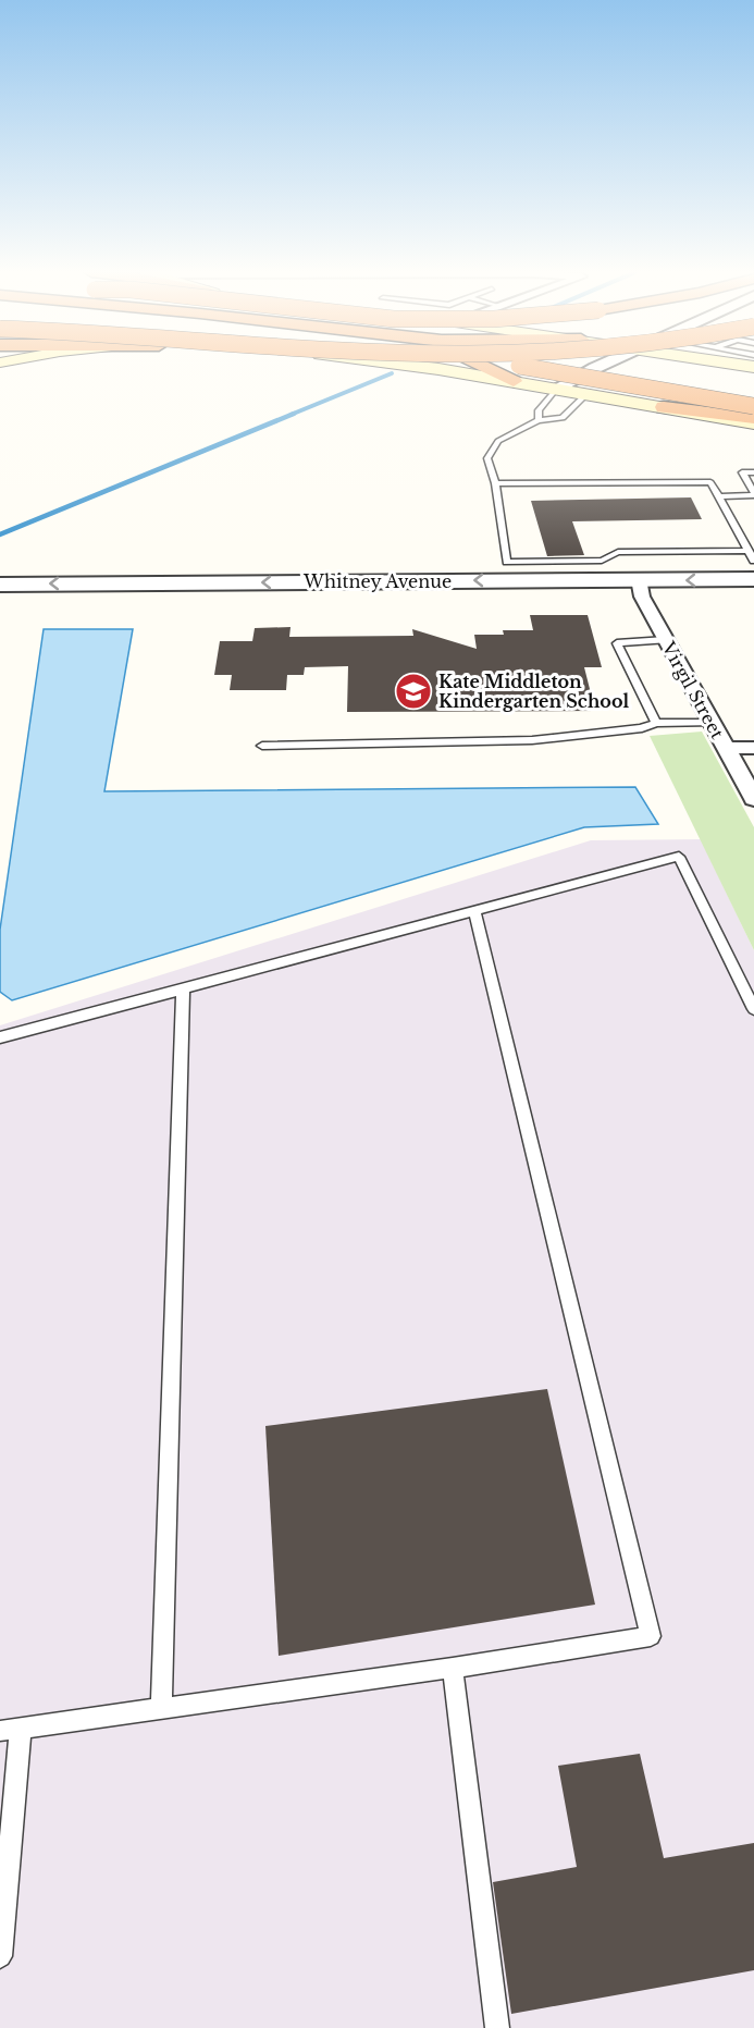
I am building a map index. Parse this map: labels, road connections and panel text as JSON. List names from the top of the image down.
{
  "streets": {
    "street": ["Whitney Avenue", "Virgil Street"]
  },
  "crossings": [
    ["Whitney Avenue", "Virgil Street"]
  ],
  "places": {
    "school or university": ["Kate Middleton Kindergarten School"]
  }
}
